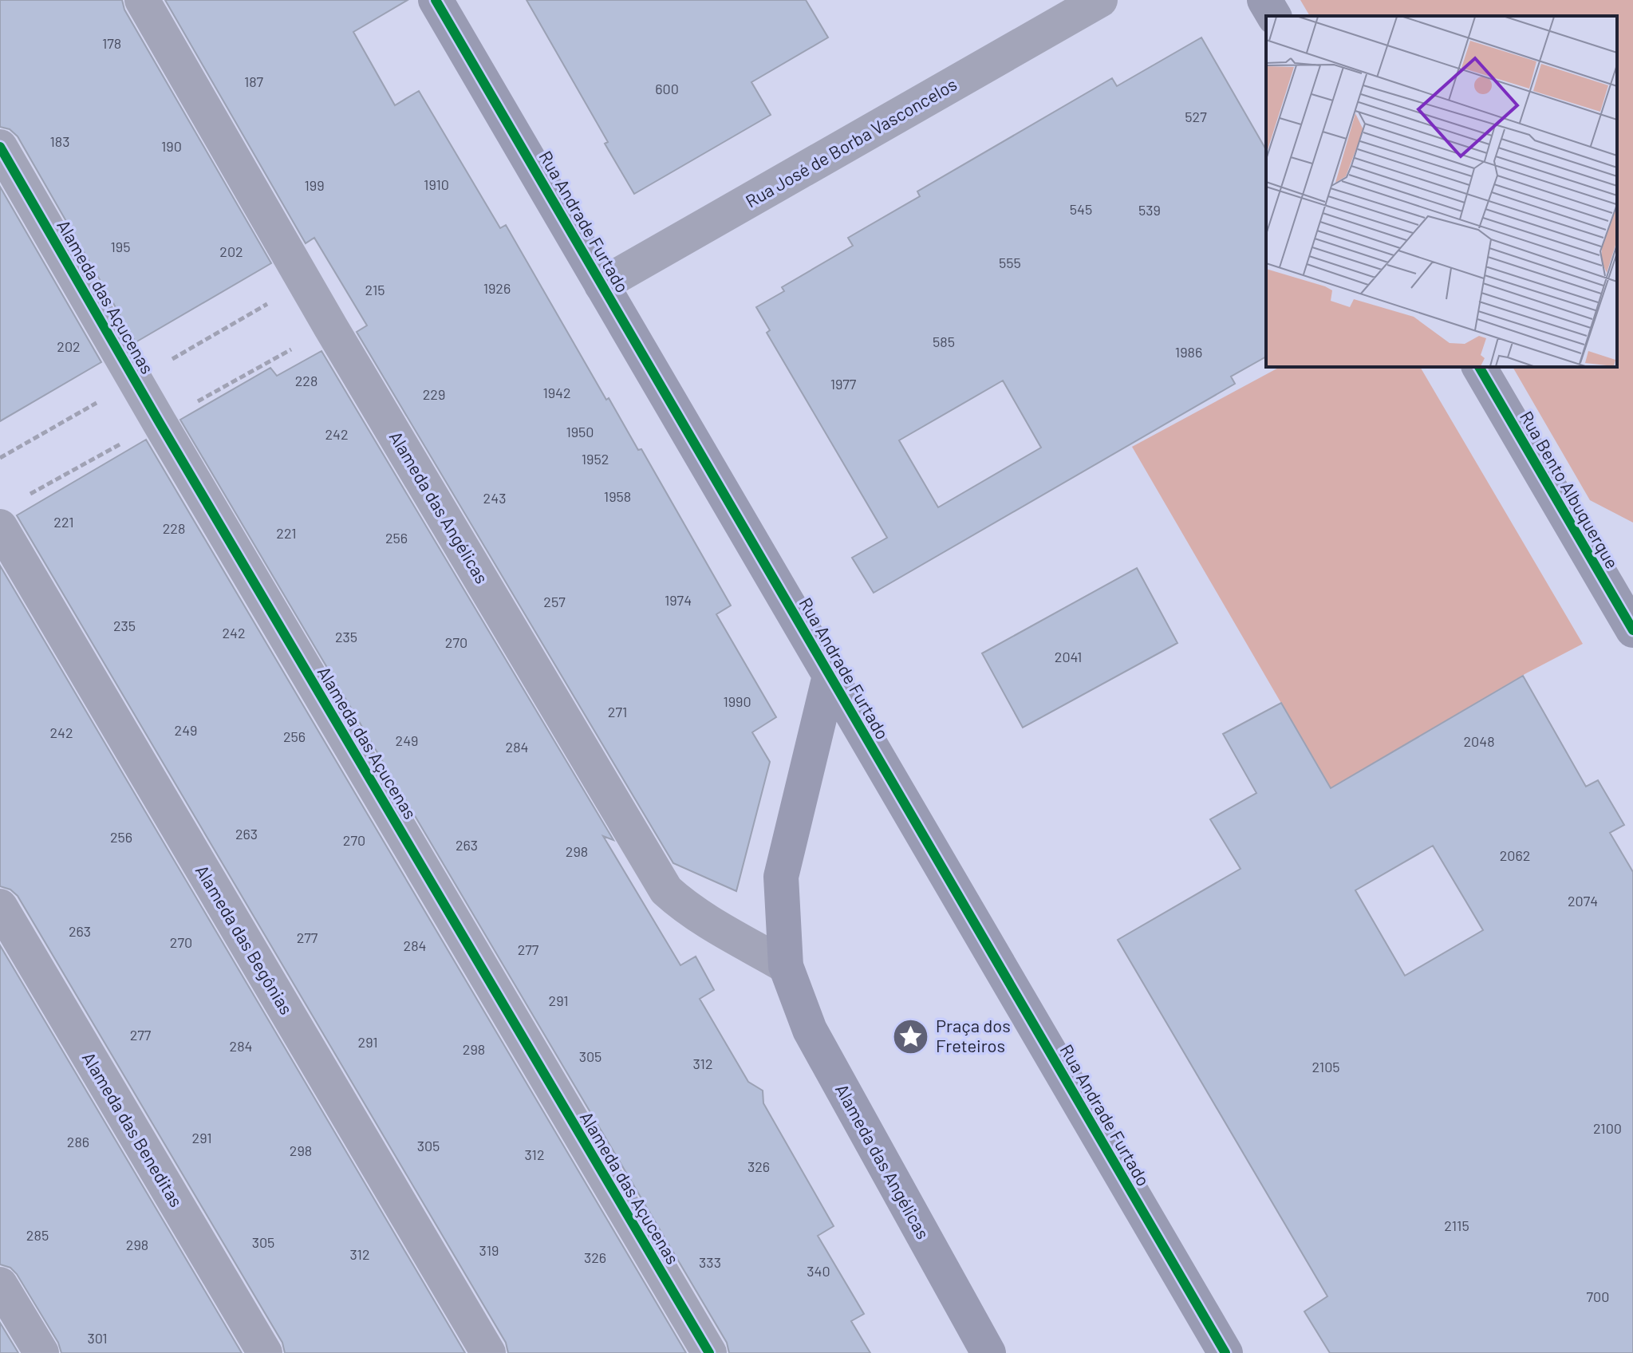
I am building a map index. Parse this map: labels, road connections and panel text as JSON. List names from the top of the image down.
{
  "streets": {
    "street": [
      "Rua José de Borba Vasconcelos",
      "Rua Andrade Furtado",
      "Alameda das Açucenas",
      "Rua Bento Albuquerque",
      "Alameda das Angélicas",
      "Alameda das Begônias",
      "Alameda das Beneditas"
    ]
  },
  "crossings": [
    ["Rua José de Borba Vasconcelos", "Rua Andrade Furtado"],
    ["Rua Andrade Furtado", "Alameda das Angélicas"]
  ],
  "places": {
    "place": ["Praça dos Freteiros"]
  },
  "house_numbers": [
    "178",
    "187",
    "600",
    "527",
    "183",
    "190",
    "1910",
    "199",
    "545",
    "539",
    "195",
    "202",
    "555",
    "1926",
    "215",
    "585",
    "202",
    "1986",
    "228",
    "1977",
    "1942",
    "229",
    "1950",
    "242",
    "1952",
    "1958",
    "243",
    "221",
    "228",
    "221",
    "256",
    "1974",
    "257",
    "235",
    "242",
    "235",
    "270",
    "2041",
    "1990",
    "271",
    "249",
    "242",
    "256",
    "249",
    "2048",
    "284",
    "263",
    "256",
    "270",
    "263",
    "298",
    "2062",
    "2074",
    "263",
    "277",
    "270",
    "284",
    "277",
    "291",
    "277",
    "291",
    "284",
    "298",
    "305",
    "312",
    "2105",
    "2100",
    "291",
    "286",
    "305",
    "298",
    "312",
    "326",
    "2115",
    "285",
    "305",
    "298",
    "319",
    "312",
    "326",
    "333",
    "340",
    "700",
    "301"
  ]
}
